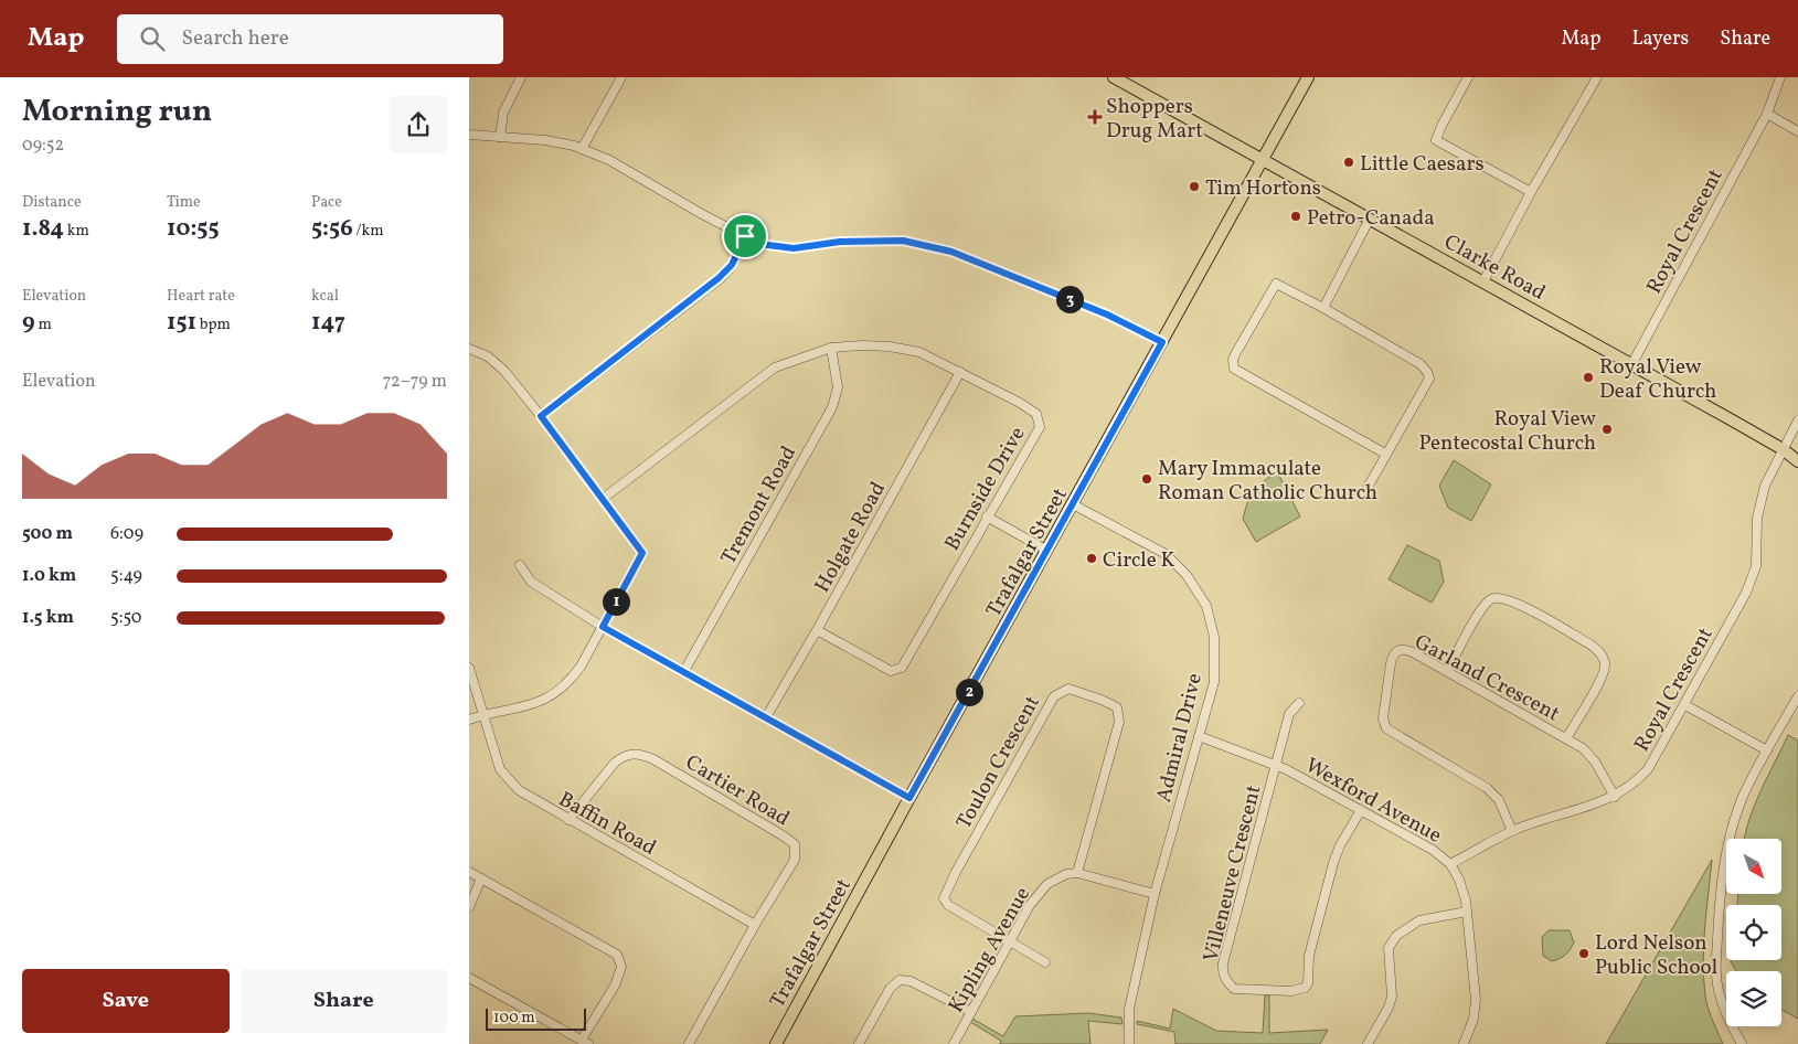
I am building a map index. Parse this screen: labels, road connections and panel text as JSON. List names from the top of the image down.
{
  "streets": {
    "main road": ["Clarke Road", "Trafalgar Street"],
    "street": [
      "Royal Crescent",
      "Burnside Drive",
      "Tremont Road",
      "Holgate Road",
      "Garland Crescent",
      "Admiral Drive",
      "Toulon Crescent",
      "Cartier Road",
      "Wexford Avenue",
      "Baffin Road",
      "Villeneuve Crescent",
      "Kipling Avenue"
    ]
  },
  "crossings": [
    ["Royal Crescent", "Clarke Road"],
    ["Royal Crescent", "Garland Crescent"],
    ["Royal Crescent", "Wexford Avenue"],
    ["Clarke Road", "Trafalgar Street"],
    ["Burnside Drive", "Tremont Road"],
    ["Burnside Drive", "Holgate Road"],
    ["Trafalgar Street", "Admiral Drive"],
    ["Admiral Drive", "Wexford Avenue"],
    ["Toulon Crescent", "Kipling Avenue"],
    ["Cartier Road", "Baffin Road"],
    ["Wexford Avenue", "Villeneuve Crescent"]
  ],
  "places": {
    "health": ["Shoppers Drug Mart"],
    "other": [
      "Little Caesars",
      "Tim Hortons",
      "Petro-Canada",
      "Royal View Deaf Church",
      "Royal View Pentecostal Church",
      "Mary Immaculate Roman Catholic Church",
      "Circle K",
      "Lord Nelson Public School"
    ]
  },
  "scale_bar": "100 m",
  "north": "bottom right",
  "page": {
    "header": "Map",
    "search": "Search here",
    "nav": ["Map", "Layers", "Share"],
    "heading": ["Morning run", "09:52"],
    "stats": [
      ["Distance", "1.84 km"],
      ["Time", "10:55"],
      ["Pace", "5:56 /km"],
      ["Elevation", "9 m"],
      ["Heart rate", "151 bpm"],
      ["kcal", "147"]
    ],
    "pins": ["3", "1", "2"],
    "chart": ["Elevation", "72–79 m"],
    "list": [
      {
        "name": "500 m",
        "note": "6:09"
      },
      {
        "name": "1.0 km",
        "note": "5:49"
      },
      {
        "name": "1.5 km",
        "note": "5:50"
      }
    ],
    "buttons": ["Save", "Share"],
    "scale": "100 m"
  }
}
